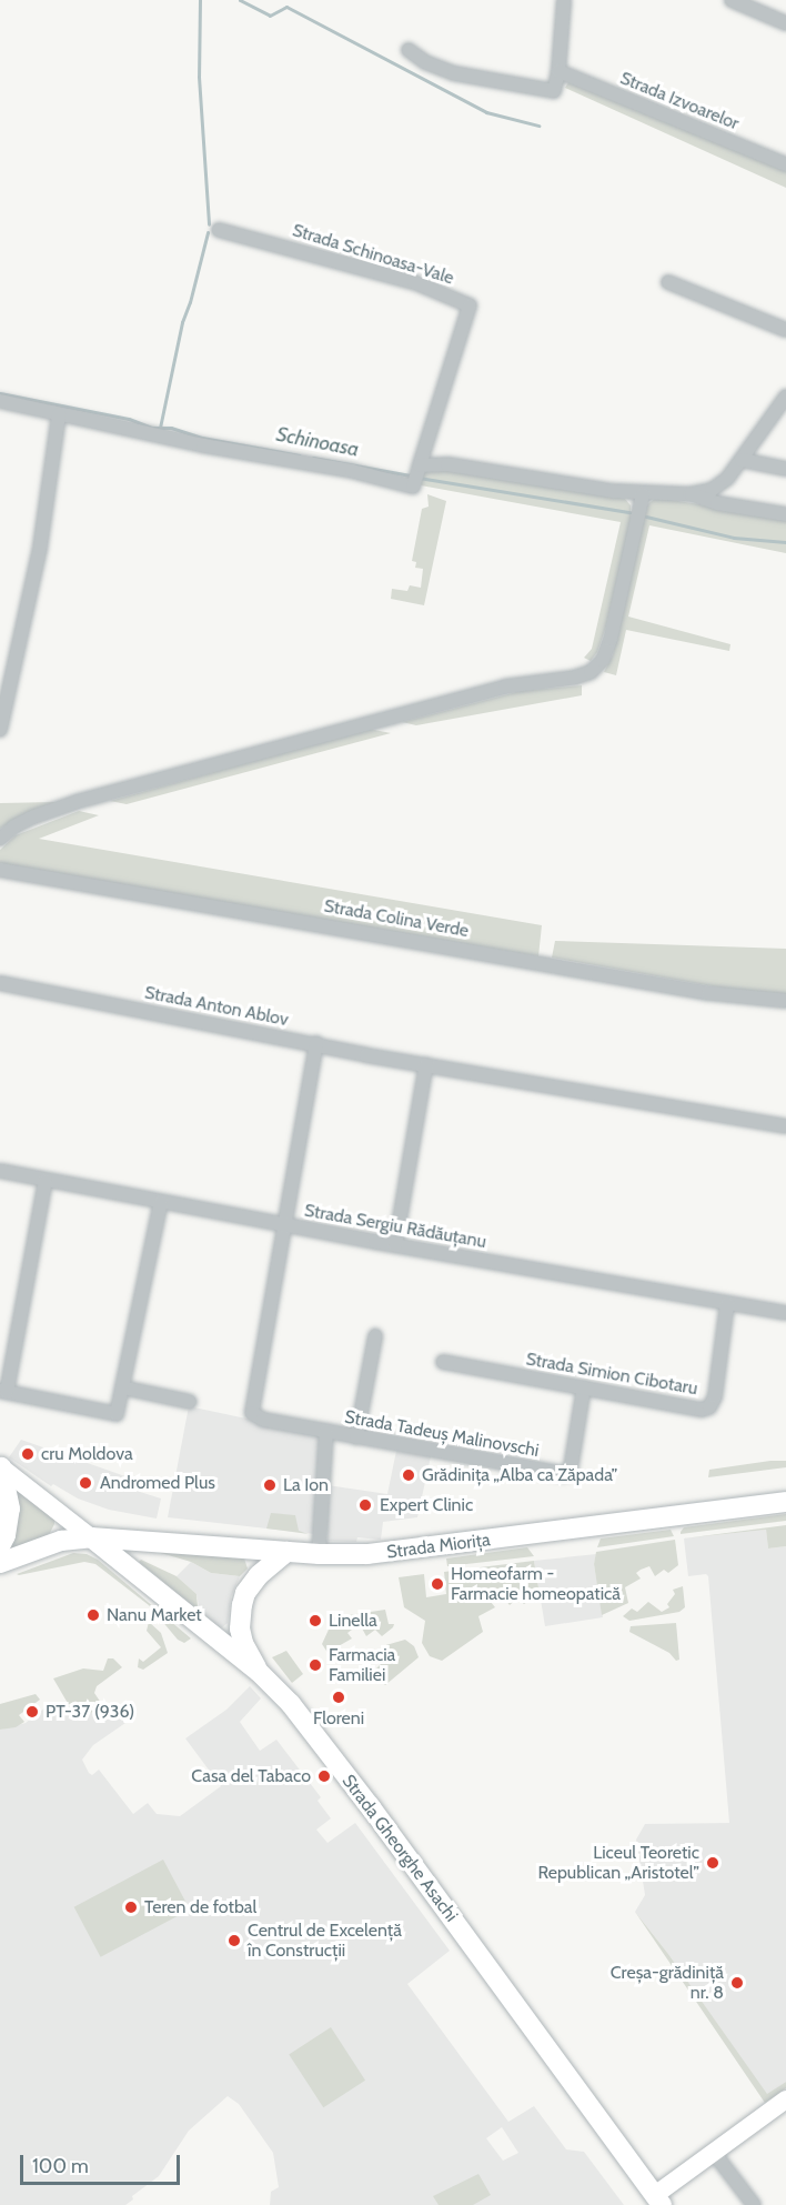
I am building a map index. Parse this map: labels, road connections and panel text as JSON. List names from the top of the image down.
{
  "streets": {
    "main road": ["Strada Miorița", "Strada Gheorghe Asachi"],
    "street": [
      "Strada Izvoarelor",
      "Strada Schinoasa-Vale",
      "Strada Colina Verde",
      "Strada Anton Ablov",
      "Strada Sergiu Rădăuțanu",
      "Strada Simion Cibotaru",
      "Strada Tadeuș Malinovschi"
    ]
  },
  "crossings": [
    ["Strada Sergiu Rădăuțanu", "Strada Simion Cibotaru"],
    ["Strada Sergiu Rădăuțanu", "Strada Tadeuș Malinovschi"],
    ["Strada Simion Cibotaru", "Strada Tadeuș Malinovschi"],
    ["Strada Miorița", "Strada Gheorghe Asachi"]
  ],
  "water": ["Schinoasa"],
  "places": [
    "cru Moldova",
    "Grădinița „Alba ca Zăpada”",
    "Andromed Plus",
    "La Ion",
    "Expert Clinic",
    "Homeofarm - Farmacie homeopatică",
    "Nanu Market",
    "Linella",
    "Farmacia Familiei",
    "Floreni",
    "PT-37 (936)",
    "Casa del Tabaco",
    "Liceul Teoretic Republican „Aristotel”",
    "Teren de fotbal",
    "Centrul de Excelență în Construcții",
    "Creșa-grădiniță nr. 8"
  ],
  "scale_bar": "100 m"
}
